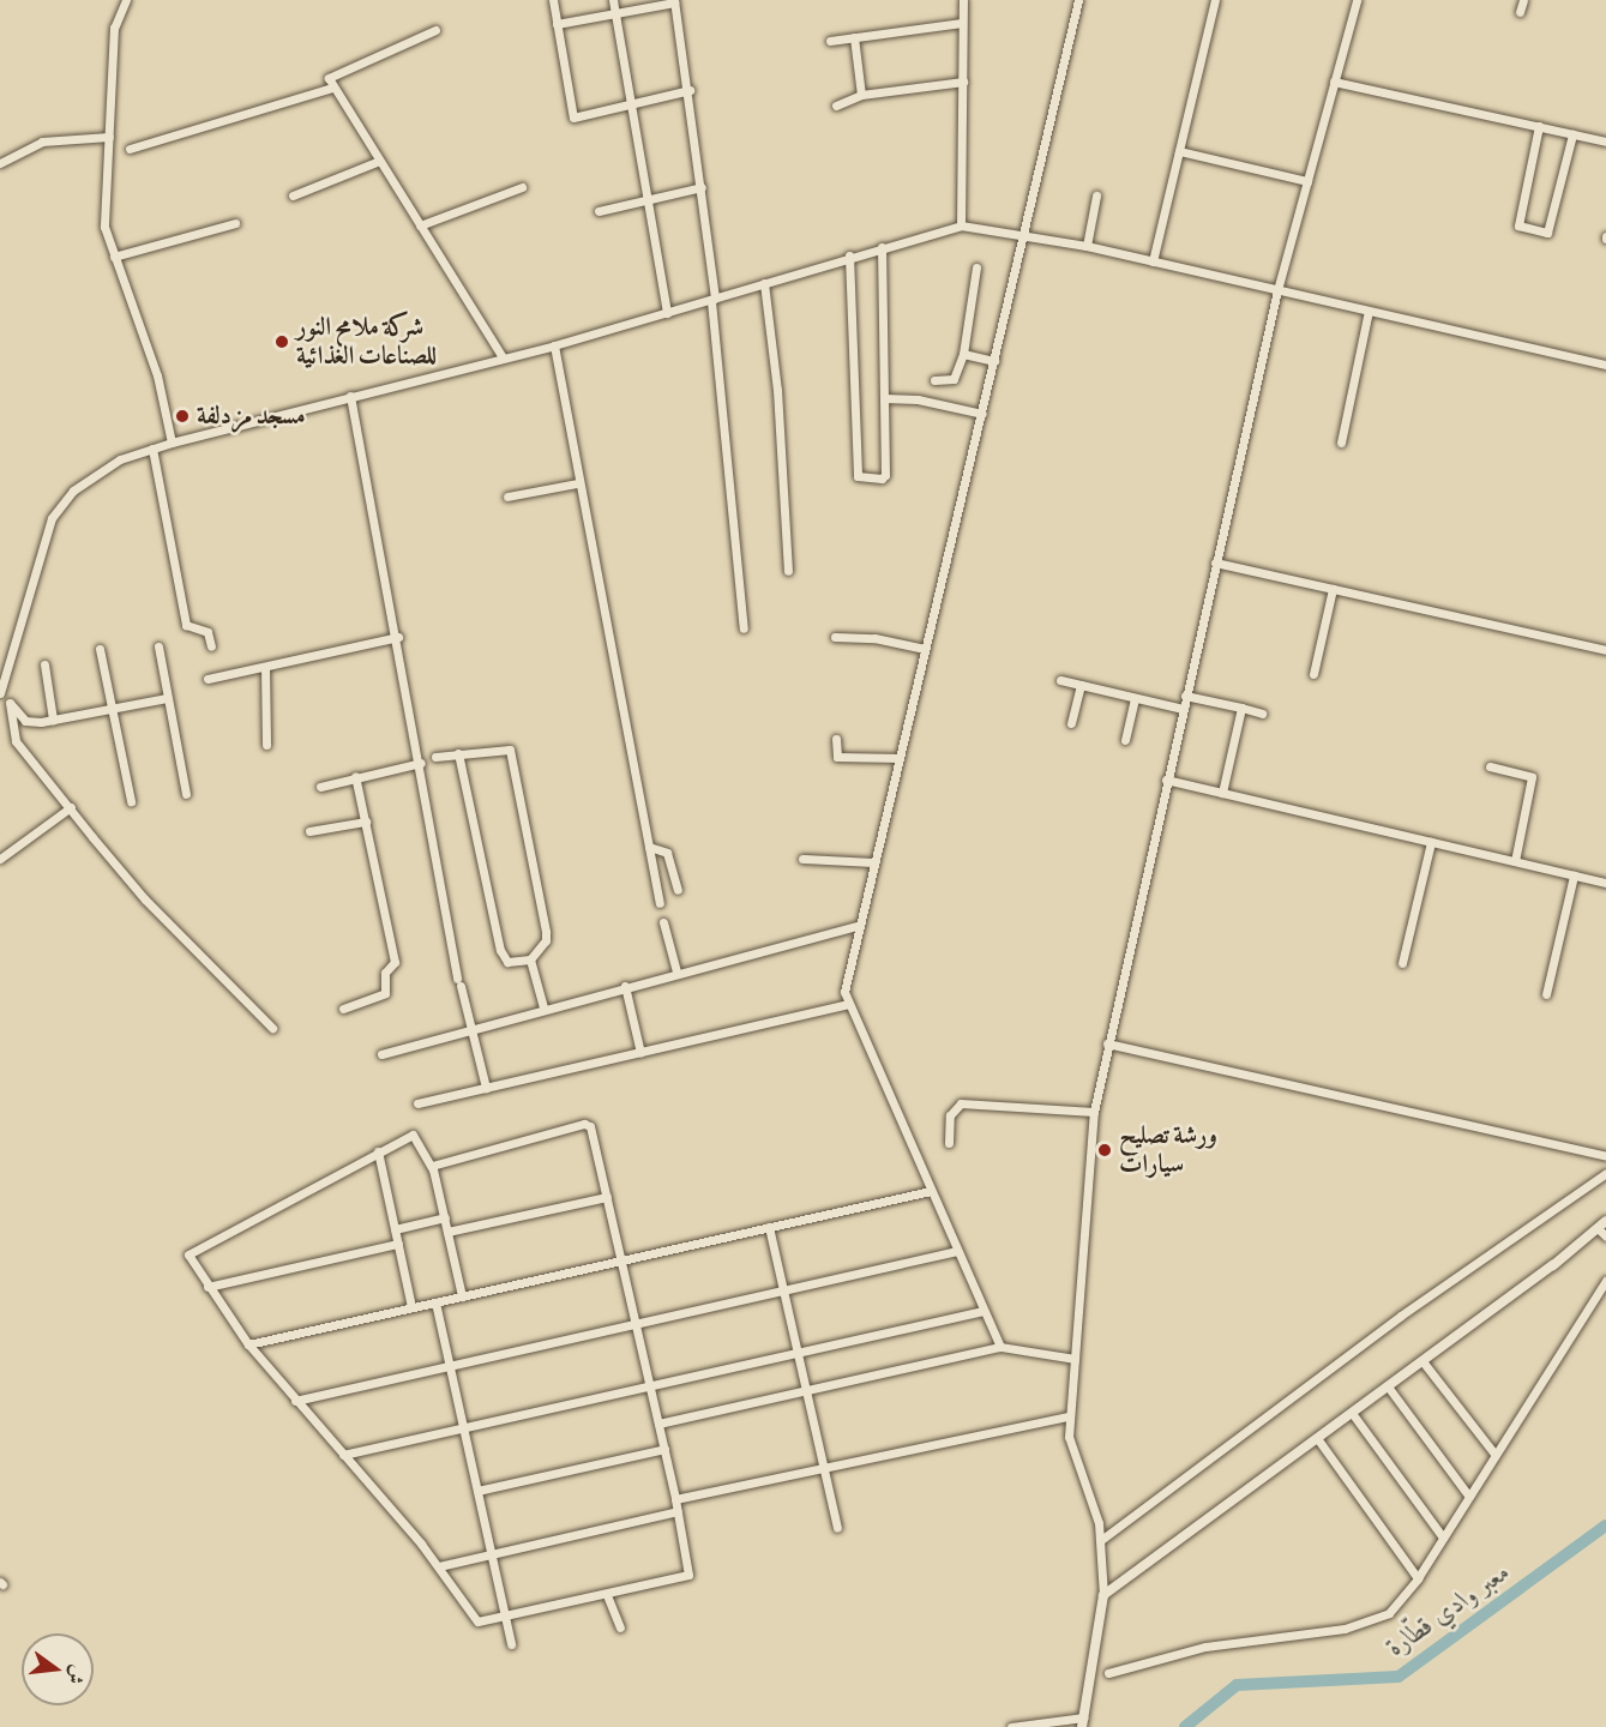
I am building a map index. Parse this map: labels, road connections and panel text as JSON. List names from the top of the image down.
{
  "water": ["معبر وادي قطّارة"],
  "places": ["شركة ملامح النور للصناعات الغذائية", "مسجد مزدلفة", "ورشة تصليح سيارات"],
  "north": "right"
}
